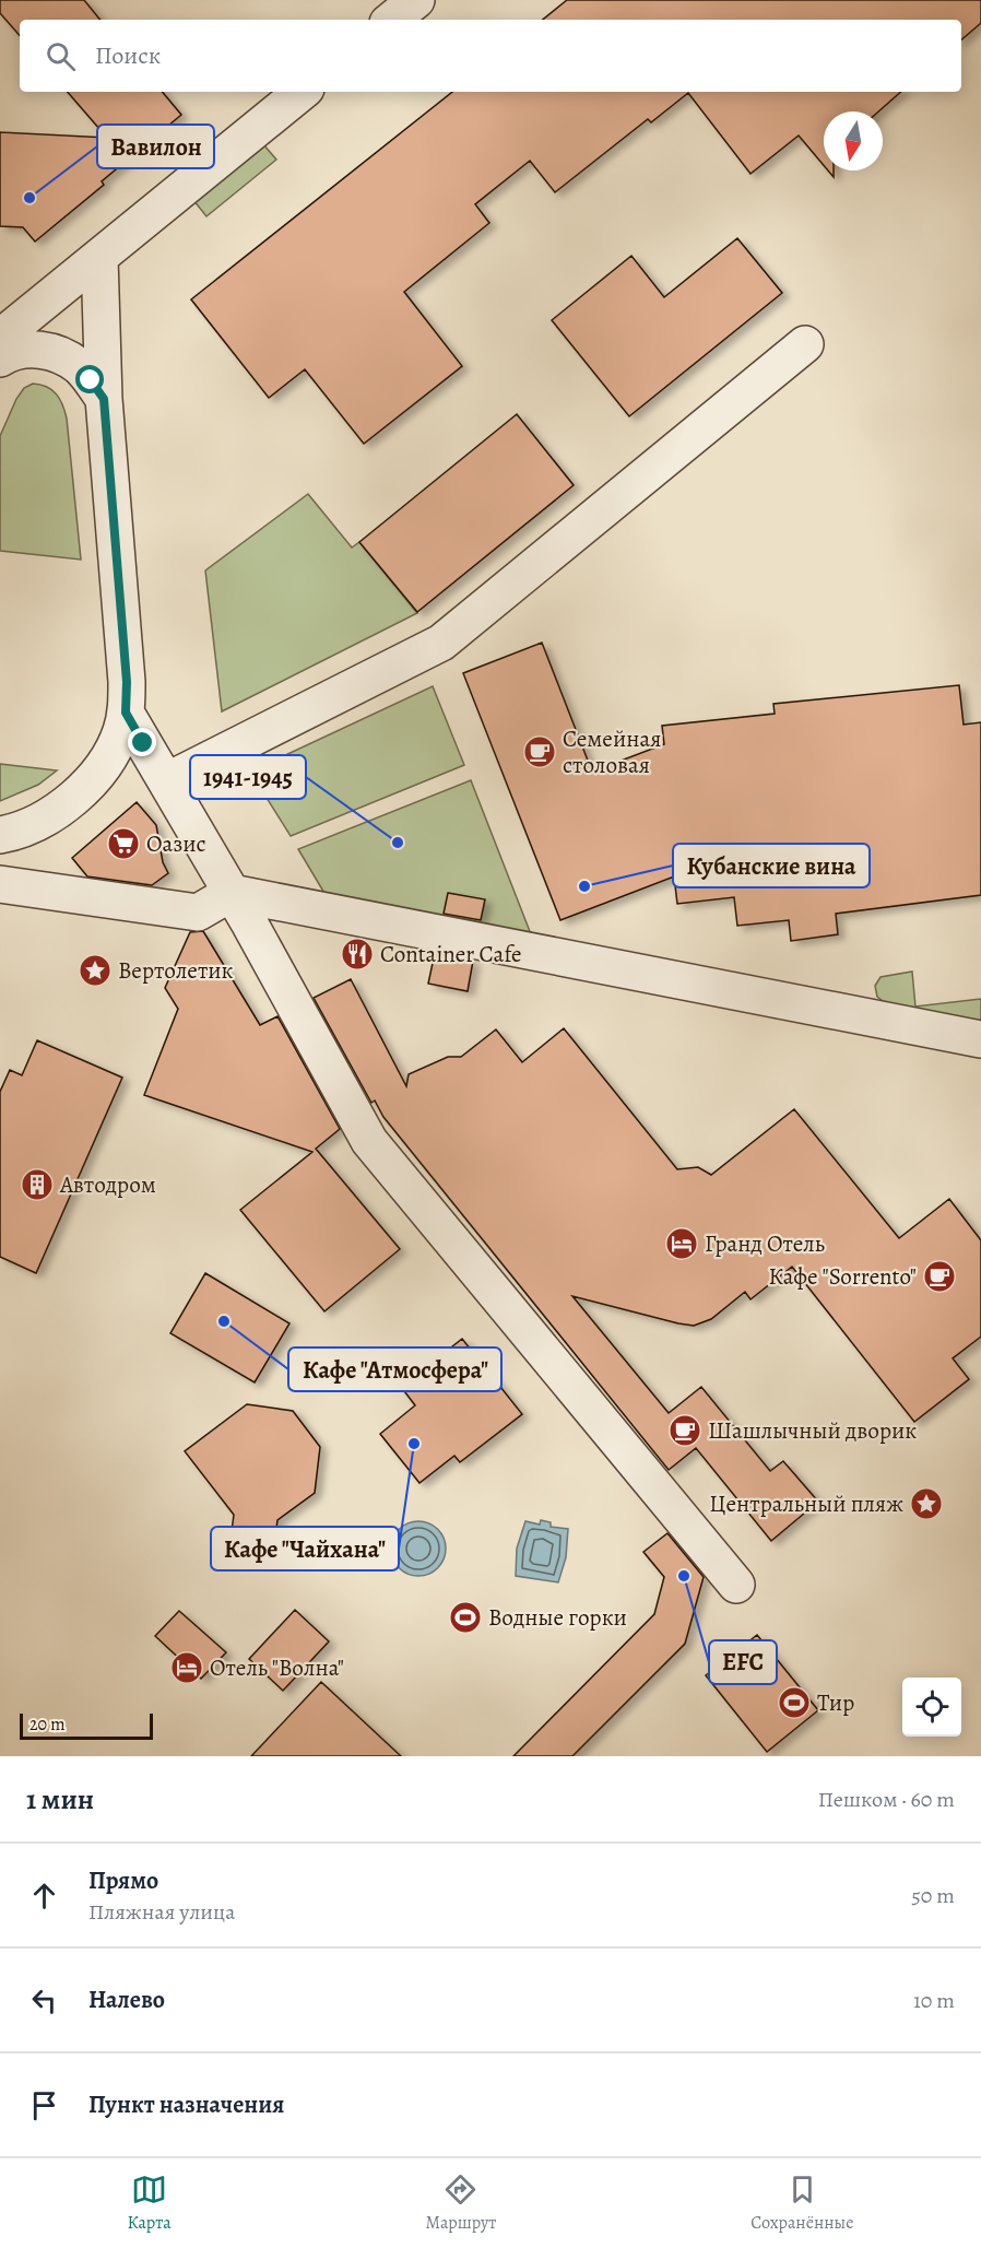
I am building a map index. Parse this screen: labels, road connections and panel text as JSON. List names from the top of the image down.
{
  "places": {
    "other": [
      "Вавилон",
      "1941-1945",
      "Кубанские вина",
      "Кафе \"Атмосфера\"",
      "Кафе \"Чайхана\"",
      "EFC"
    ],
    "cafe": ["Семейная столовая", "Кафе \"Sorrento\"", "Шашлычный дворик"],
    "supermarket": ["Оазис"],
    "restaurant": ["Container Cafe"],
    "place": ["Вертолетик", "Центральный пляж"],
    "building": ["Автодром"],
    "hotel": ["Гранд Отель", "Отель \"Волна\""],
    "sports": ["Водные горки", "Тир"]
  },
  "scale_bar": "20 m",
  "north": "bottom",
  "page": {
    "search": "Поиск",
    "scale": "20 m",
    "heading": ["1 мин", "Пешком · 60 m"],
    "list": [
      ["Прямо", "Пляжная улица", "50 m"],
      ["Налево", "10 m"],
      "Пункт назначения"
    ],
    "nav": ["Карта", "Маршрут", "Сохранённые"]
  }
}
